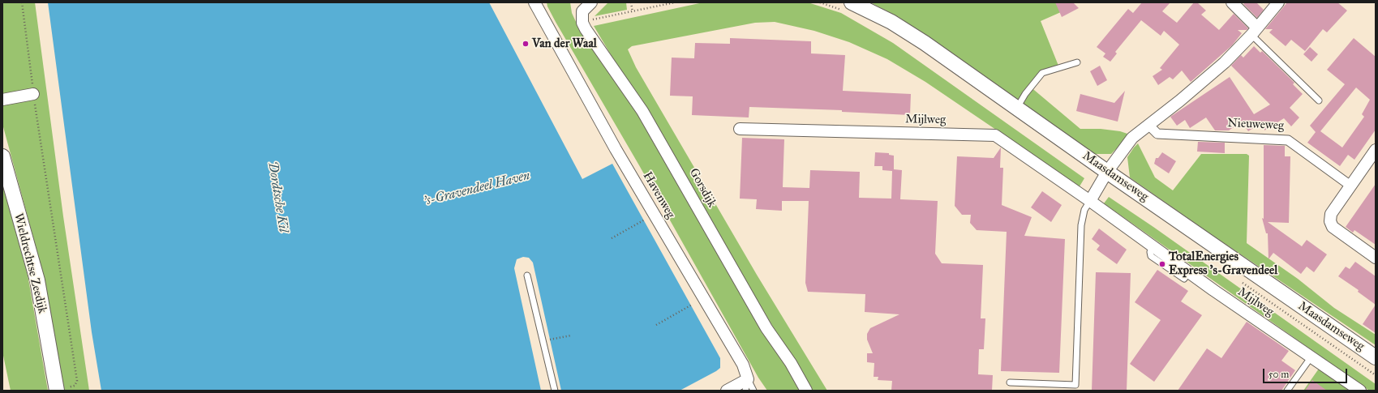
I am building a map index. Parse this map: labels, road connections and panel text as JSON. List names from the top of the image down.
{
  "streets": {
    "street": [
      "Mijlweg",
      "Nieuweweg",
      "Maasdamseweg",
      "Gorsdijk",
      "Havenweg",
      "Wieldrechtse Zeedijk"
    ]
  },
  "water": ["'s-Gravendeel Haven", "Dordtsche Kil"],
  "places": ["Van der Waal", "TotalEnergies Express 's-Gravendeel"],
  "scale_bar": "50 m"
}
